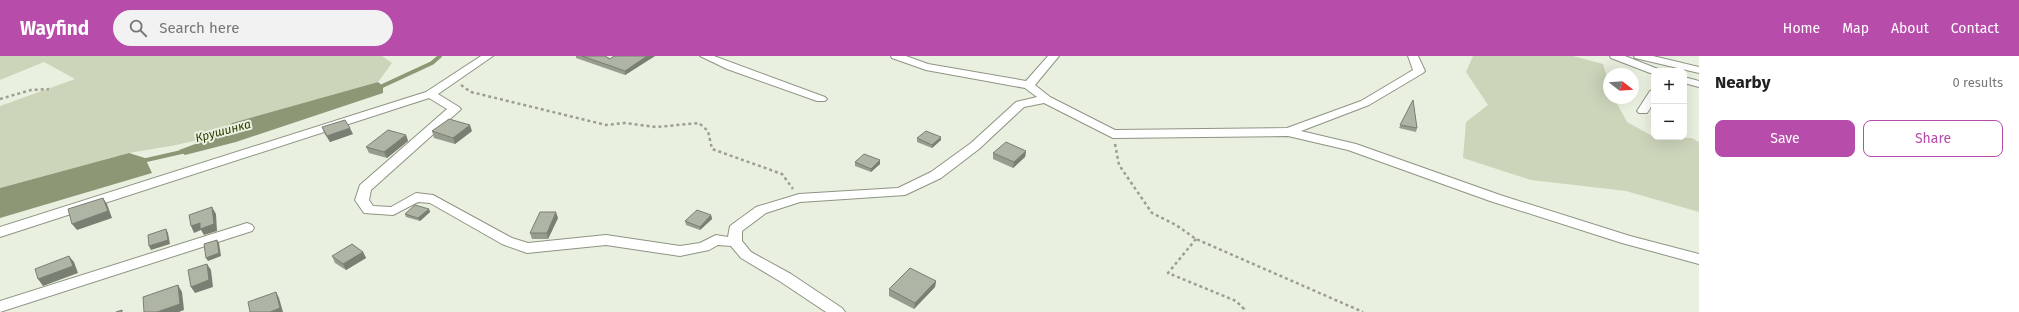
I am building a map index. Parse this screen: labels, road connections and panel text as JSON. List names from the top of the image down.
{
  "water": ["Крушинка"],
  "north": "right",
  "page": {
    "header": "Wayfind",
    "search": "Search here",
    "nav": [
      "Home",
      "Map",
      "About",
      "Contact"
    ],
    "heading": ["Nearby", "0 results"],
    "map_buttons": ["+", "−"],
    "buttons": ["Save", "Share"]
  }
}
